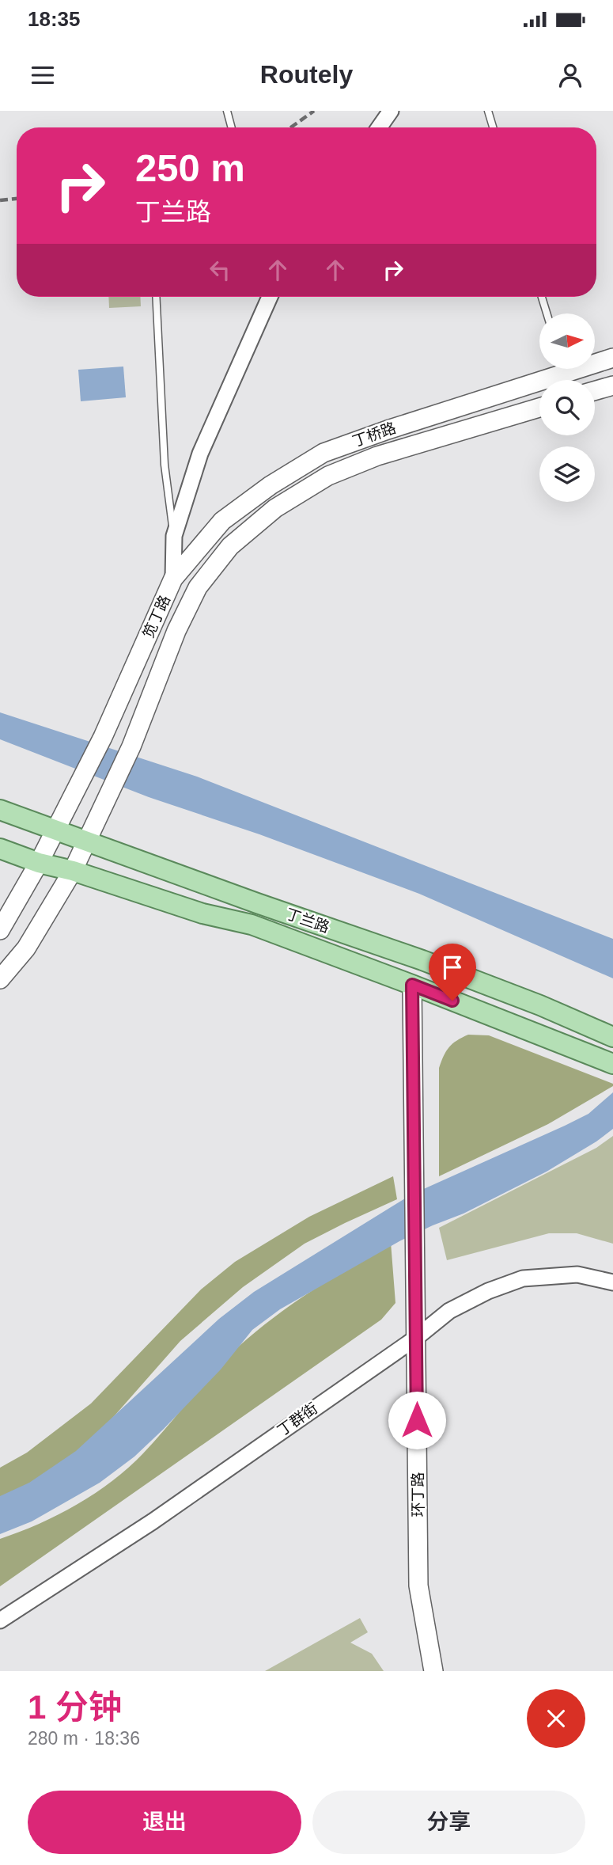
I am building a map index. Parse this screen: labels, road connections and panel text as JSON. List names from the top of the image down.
{
  "streets": {
    "main road": [
      "丁桥路",
      "笕丁路",
      "丁兰路",
      "环丁路"
    ],
    "street": ["丁群街"]
  },
  "crossings": [
    ["丁桥路", "笕丁路"],
    ["笕丁路", "丁兰路"],
    ["丁兰路", "环丁路"],
    ["丁群街", "环丁路"]
  ],
  "north": "right",
  "page": {
    "status": "18:35",
    "header": "Routely",
    "turn": ["250 m", "丁兰路"],
    "heading": ["1 分钟", "280 m · 18:36"],
    "buttons": ["退出", "分享"]
  }
}
